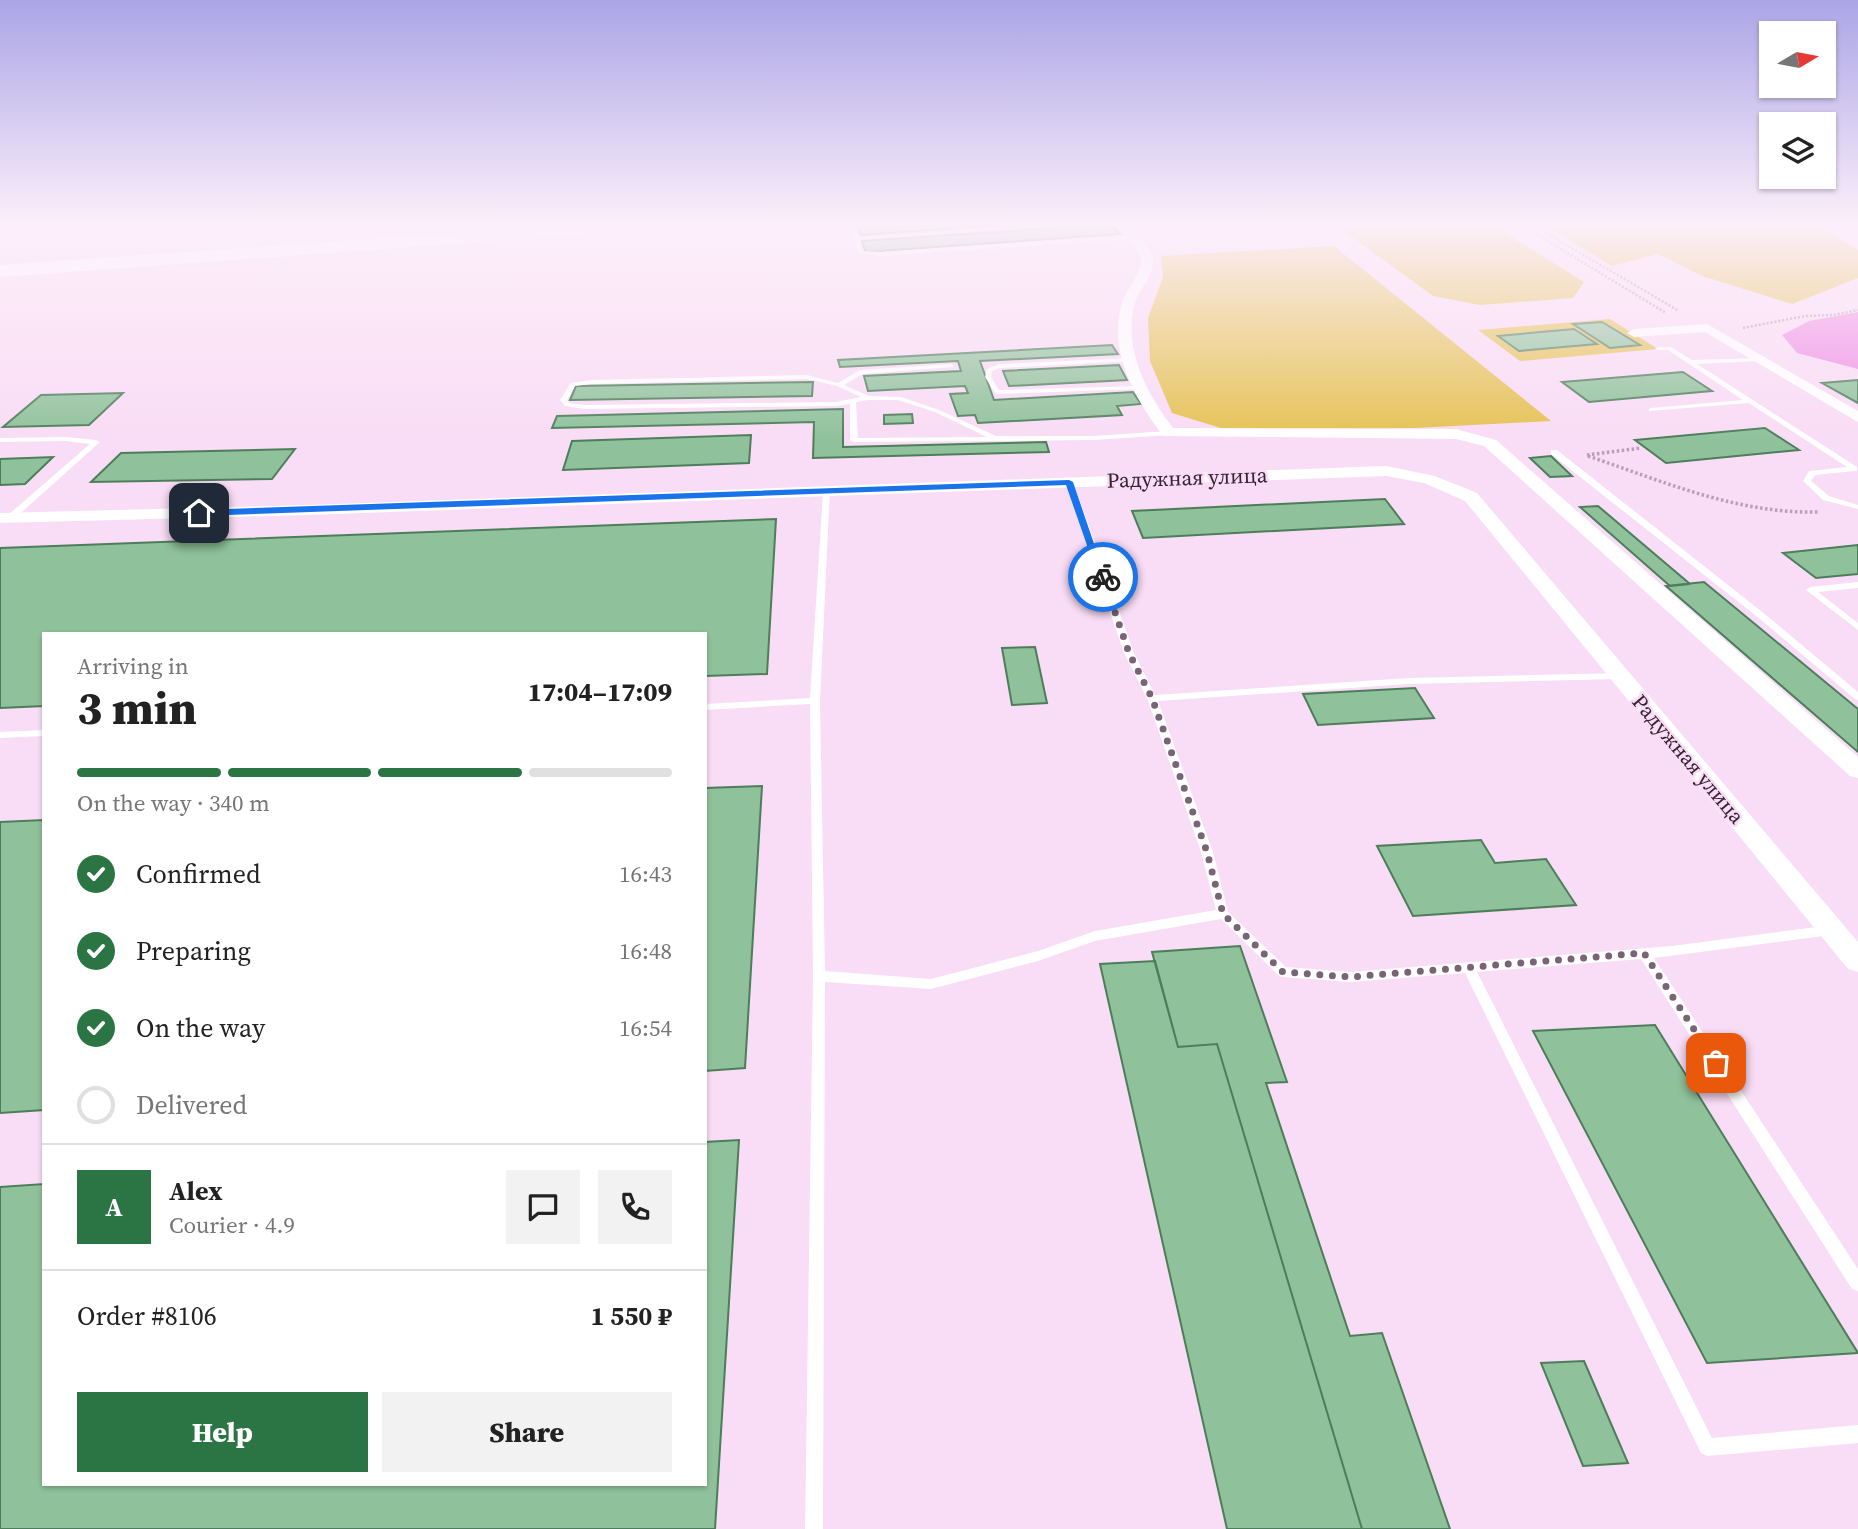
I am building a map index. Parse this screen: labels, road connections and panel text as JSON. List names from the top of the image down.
{
  "streets": {
    "street": ["Радужная улица"]
  },
  "north": "right",
  "page": {
    "heading": ["3 min", "Arriving in", "17:04–17:09"],
    "panel": [
      "Alex",
      "Courier · 4.9",
      "Order #8106",
      "1 550 ₽"
    ],
    "bar": "On the way · 340 m",
    "list": [
      ["Confirmed", "16:43"],
      ["Preparing", "16:48"],
      ["On the way", "16:54"],
      "Delivered"
    ],
    "round": "A",
    "buttons": ["Help", "Share"]
  }
}
